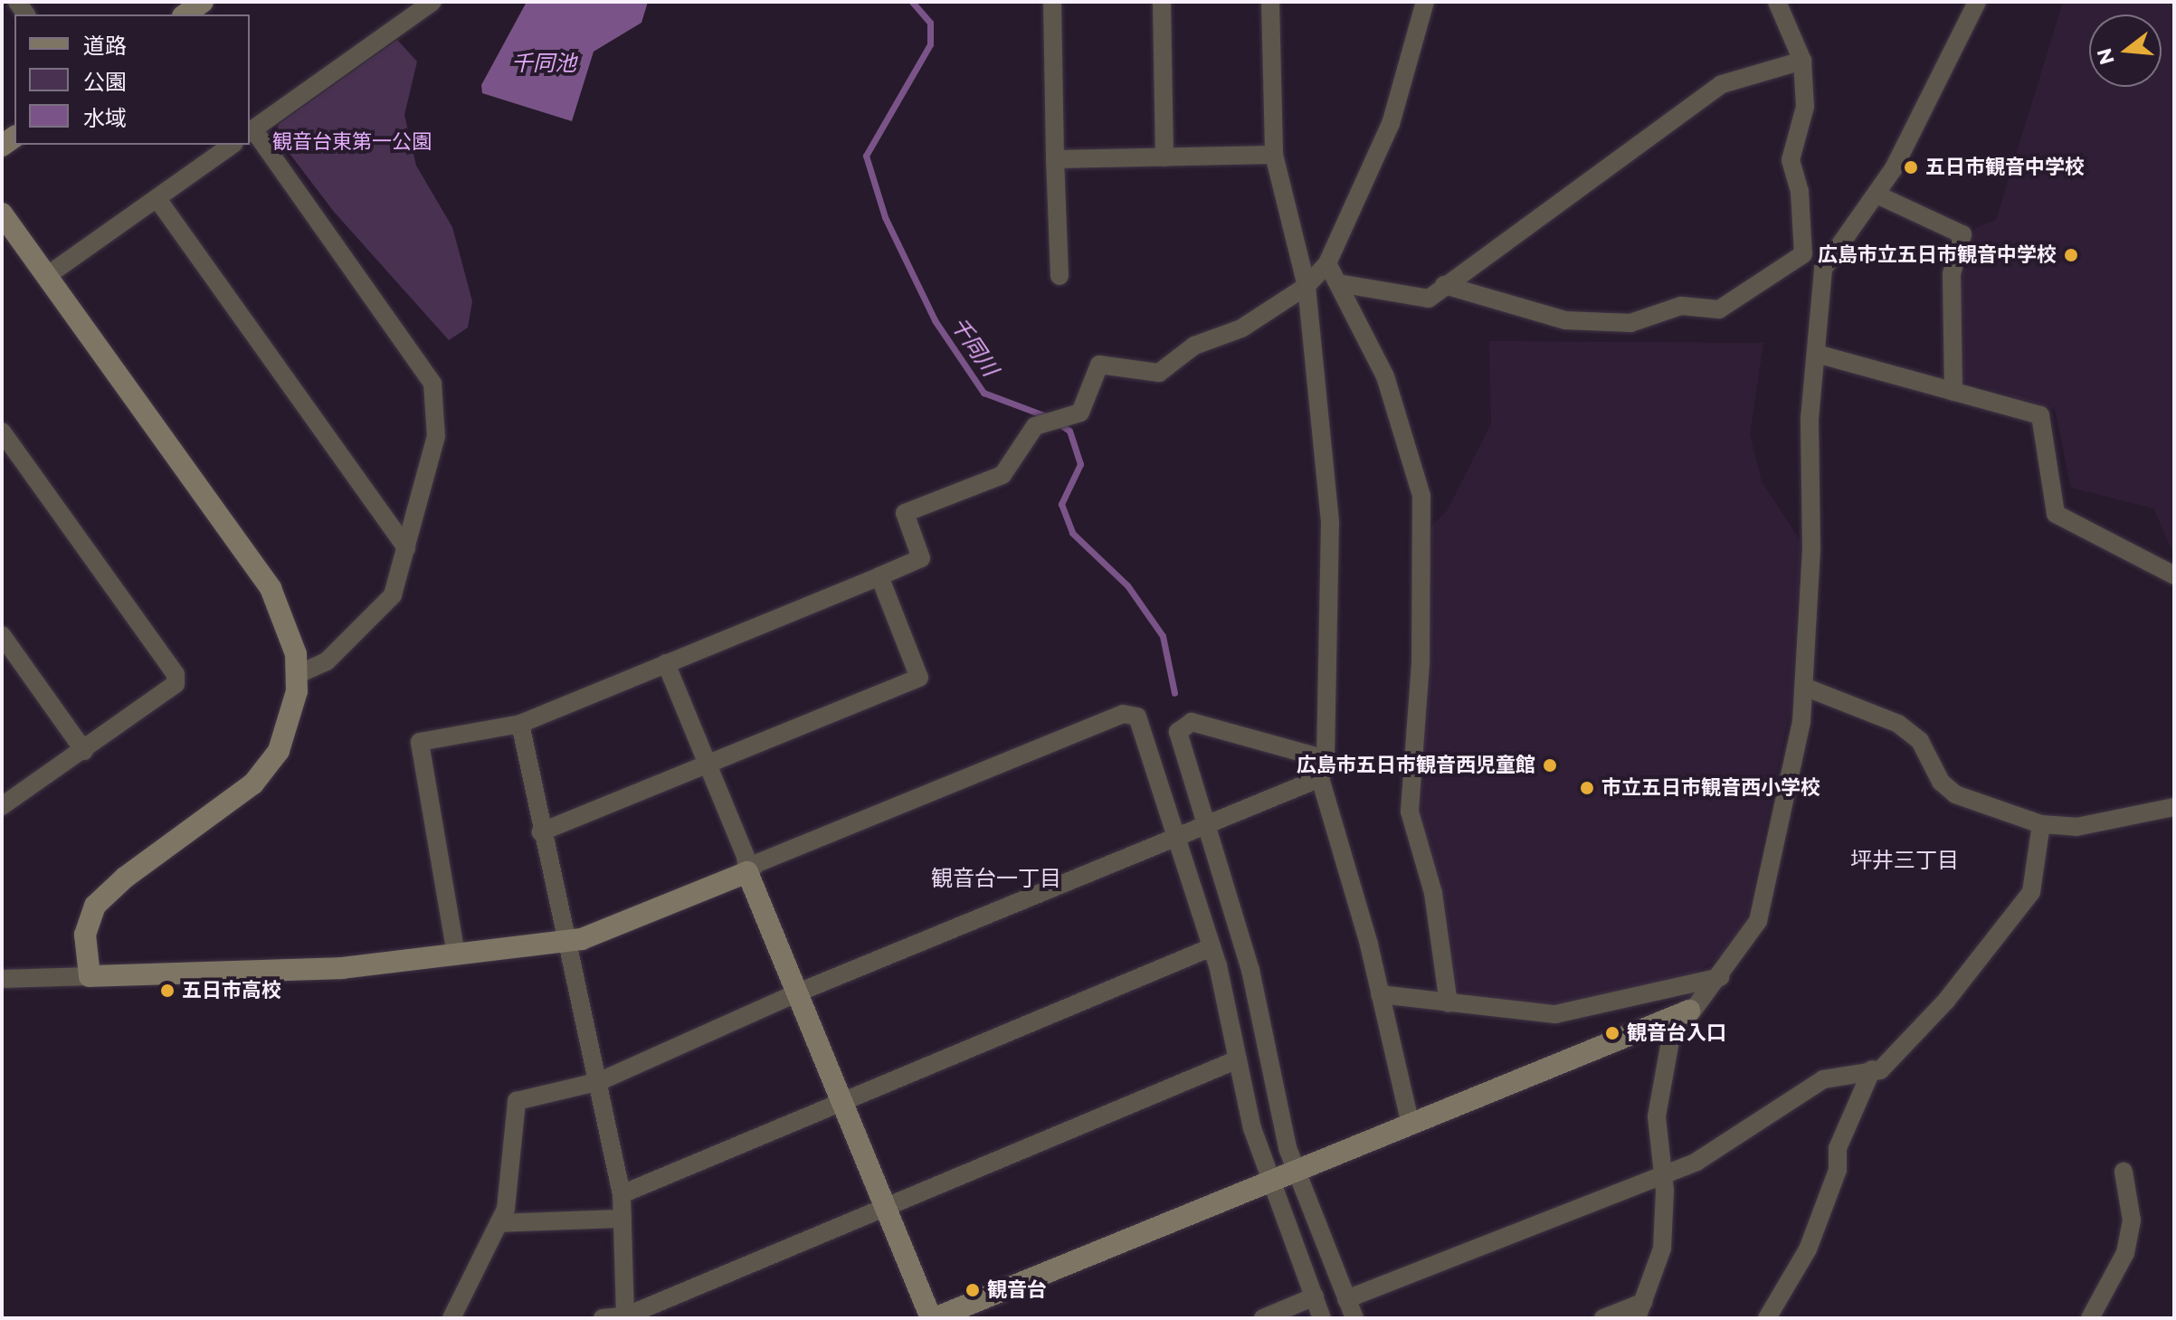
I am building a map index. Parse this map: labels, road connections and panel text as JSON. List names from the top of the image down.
{
  "districts": ["坪井三丁目", "観音台一丁目"],
  "water": ["千同池", "千同川"],
  "parks": ["観音台東第一公園"],
  "places": [
    "五日市観音中学校",
    "広島市立五日市観音中学校",
    "広島市五日市観音西児童館",
    "市立五日市観音西小学校",
    "五日市高校",
    "観音台入口",
    "観音台"
  ],
  "legend": ["道路", "公園", "水域"],
  "north": "left"
}
